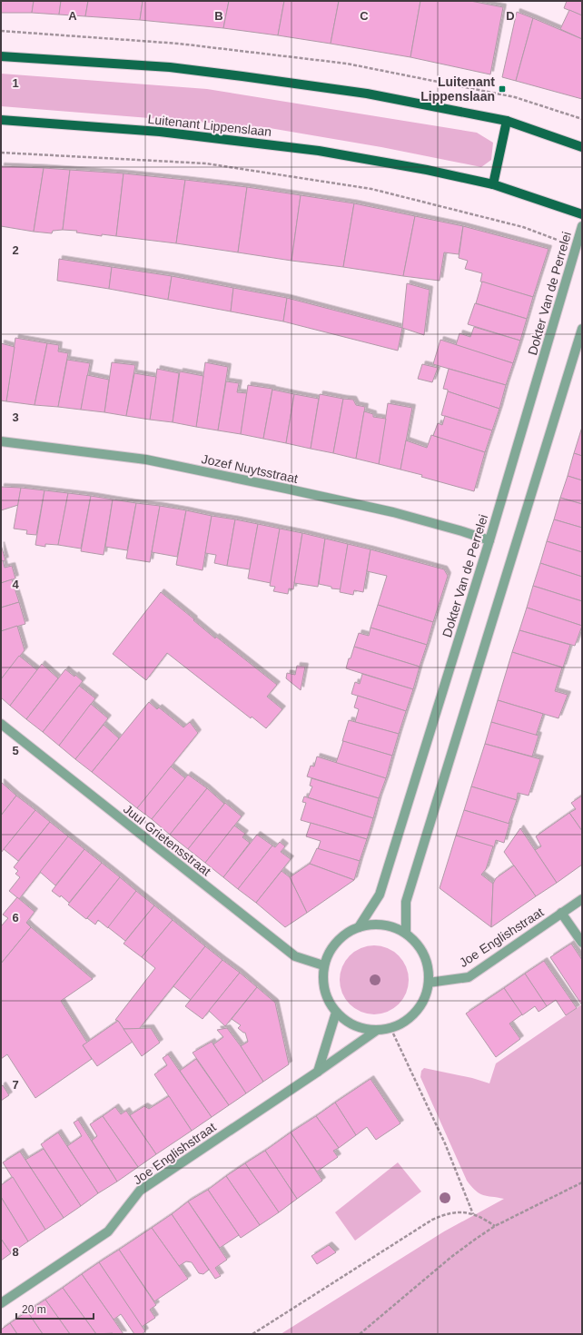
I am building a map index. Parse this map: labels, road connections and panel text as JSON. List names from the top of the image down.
{
  "streets": {
    "main road": ["Luitenant Lippenslaan"],
    "street": [
      "Dokter Van de Perrelei",
      "Jozef Nuytsstraat",
      "Juul Grietensstraat",
      "Joe Englishstraat"
    ]
  },
  "crossings": [
    ["Dokter Van de Perrelei", "Jozef Nuytsstraat"],
    ["Dokter Van de Perrelei", "Juul Grietensstraat"],
    ["Dokter Van de Perrelei", "Joe Englishstraat"],
    ["Juul Grietensstraat", "Joe Englishstraat"]
  ],
  "places": {
    "transit": ["Luitenant Lippenslaan"]
  },
  "scale_bar": "20 m",
  "grid": {
    "columns": [
      "A",
      "B",
      "C",
      "D"
    ],
    "rows": [
      "1",
      "2",
      "3",
      "4",
      "5",
      "6",
      "7",
      "8"
    ]
  }
}
